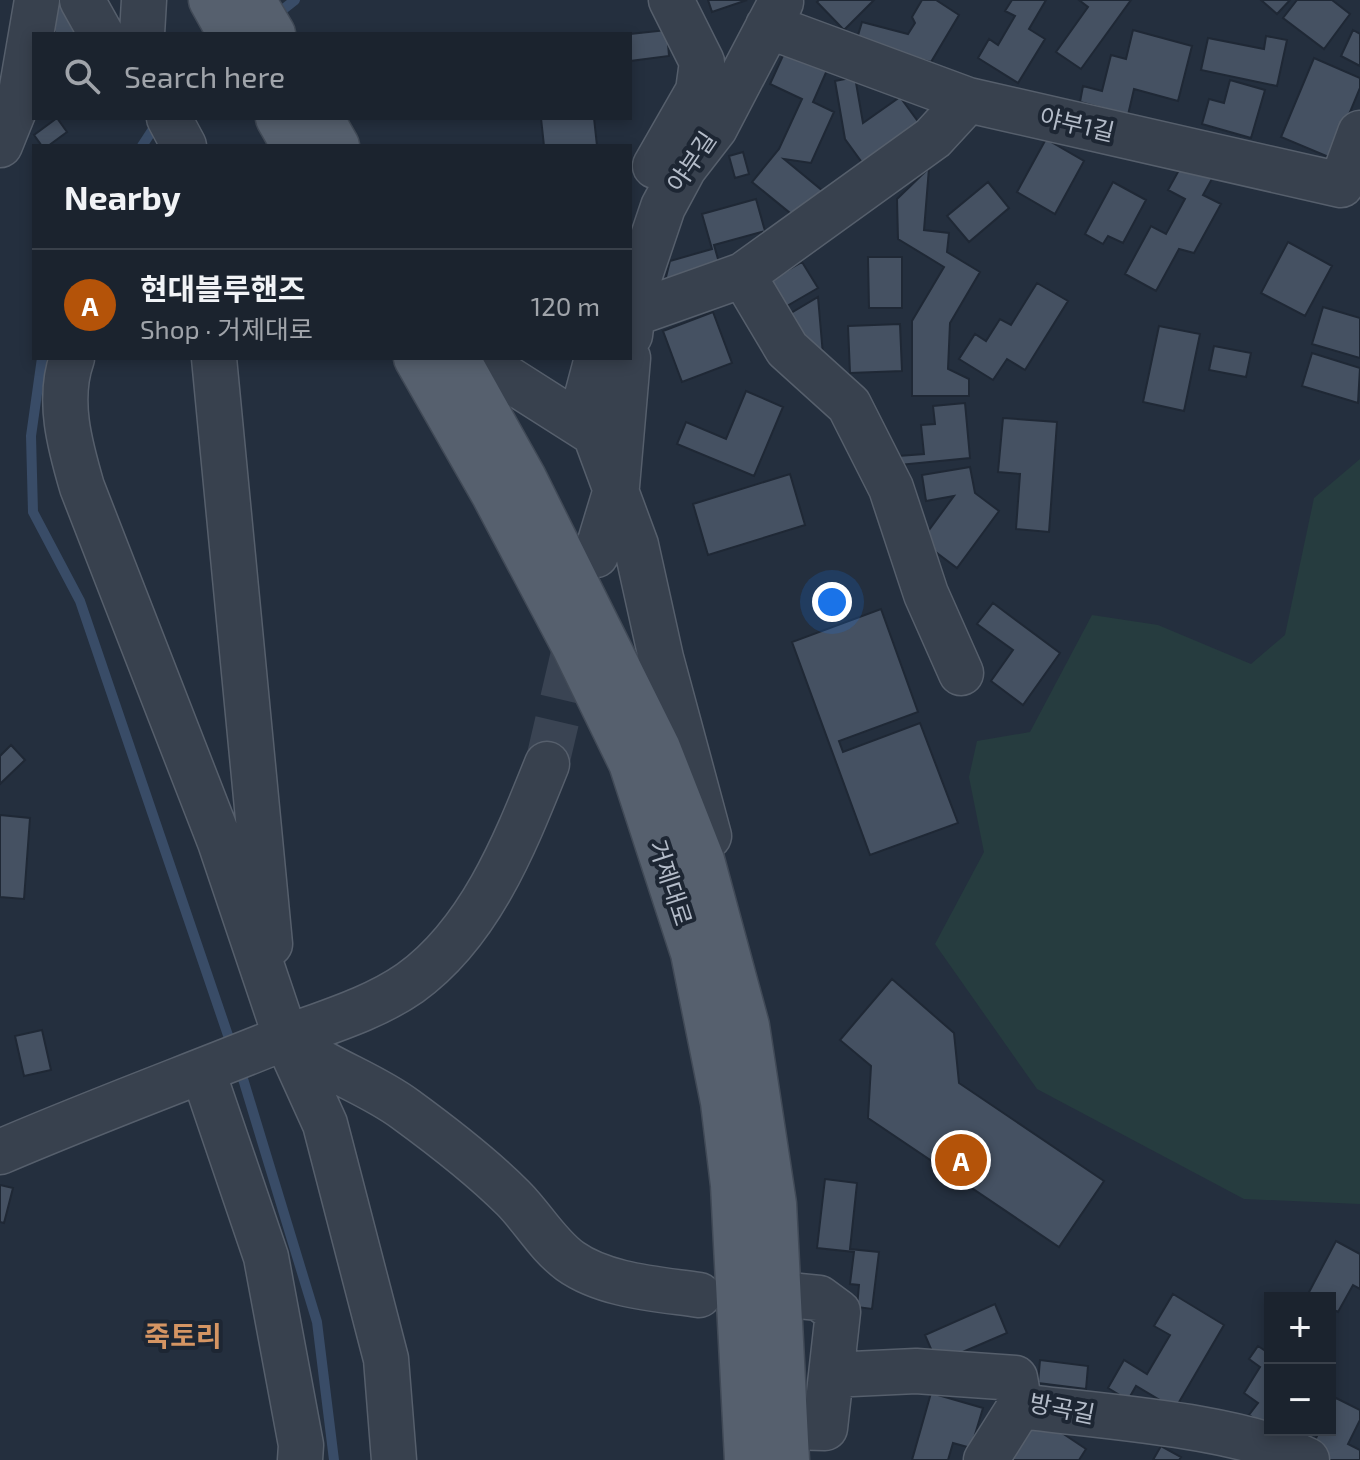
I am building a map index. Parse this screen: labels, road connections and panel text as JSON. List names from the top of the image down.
{
  "streets": {
    "main road": ["거제대로"],
    "street": ["야부1길", "야부길", "방곡길"]
  },
  "crossings": [
    ["야부1길", "야부길"]
  ],
  "districts": ["죽토리"],
  "page": {
    "search": "Search here",
    "heading": "Nearby",
    "list": [
      {
        "mark": "A",
        "name": "현대블루핸즈",
        "note": "Shop · 거제대로",
        "value": "120 m"
      }
    ],
    "pins": "A",
    "map_buttons": ["+", "−"]
  }
}
